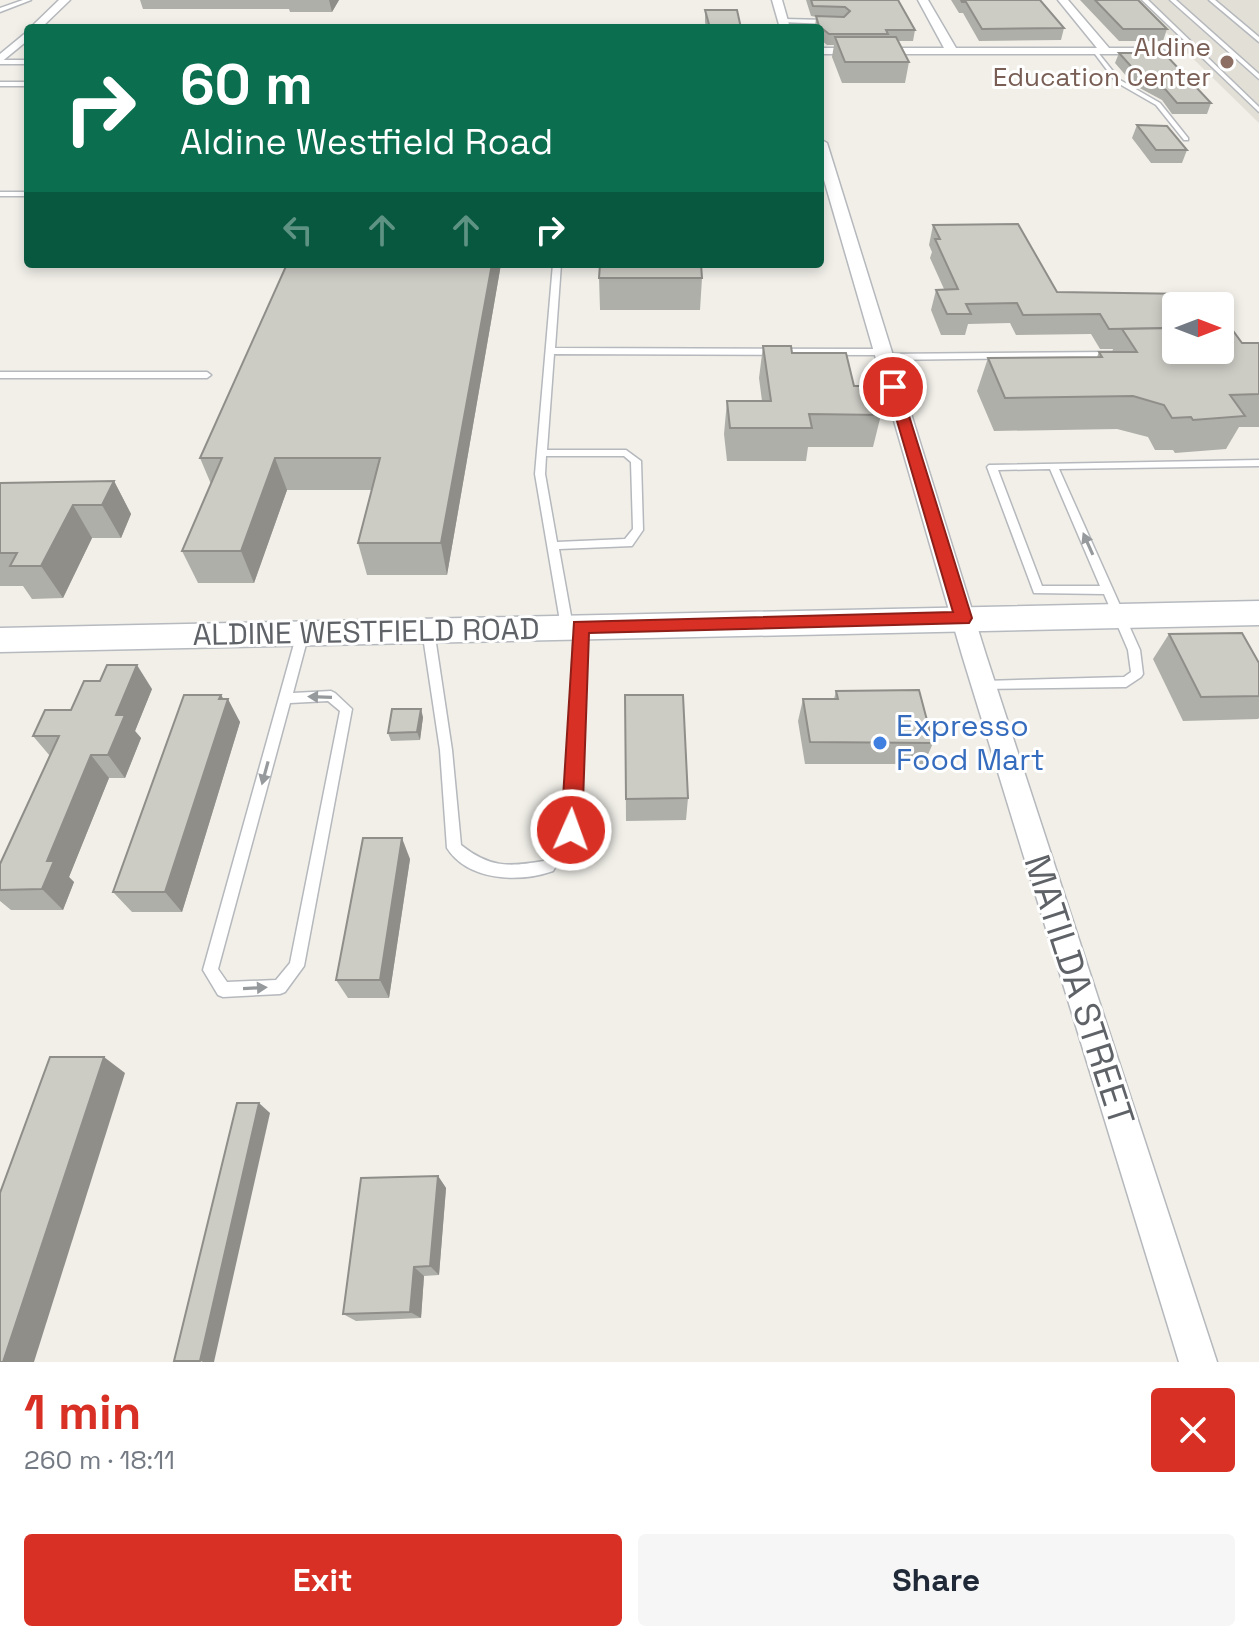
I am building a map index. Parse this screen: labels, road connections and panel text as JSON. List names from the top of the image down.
{
  "streets": {
    "main road": ["ALDINE WESTFIELD ROAD"],
    "street": ["MATILDA STREET"]
  },
  "crossings": [
    ["ALDINE WESTFIELD ROAD", "MATILDA STREET"]
  ],
  "places": ["Aldine Education Center", "Expresso Food Mart"],
  "north": "right",
  "page": {
    "turn": ["60 m", "Aldine Westfield Road"],
    "heading": ["1 min", "260 m · 18:11"],
    "buttons": ["Exit", "Share"]
  }
}
